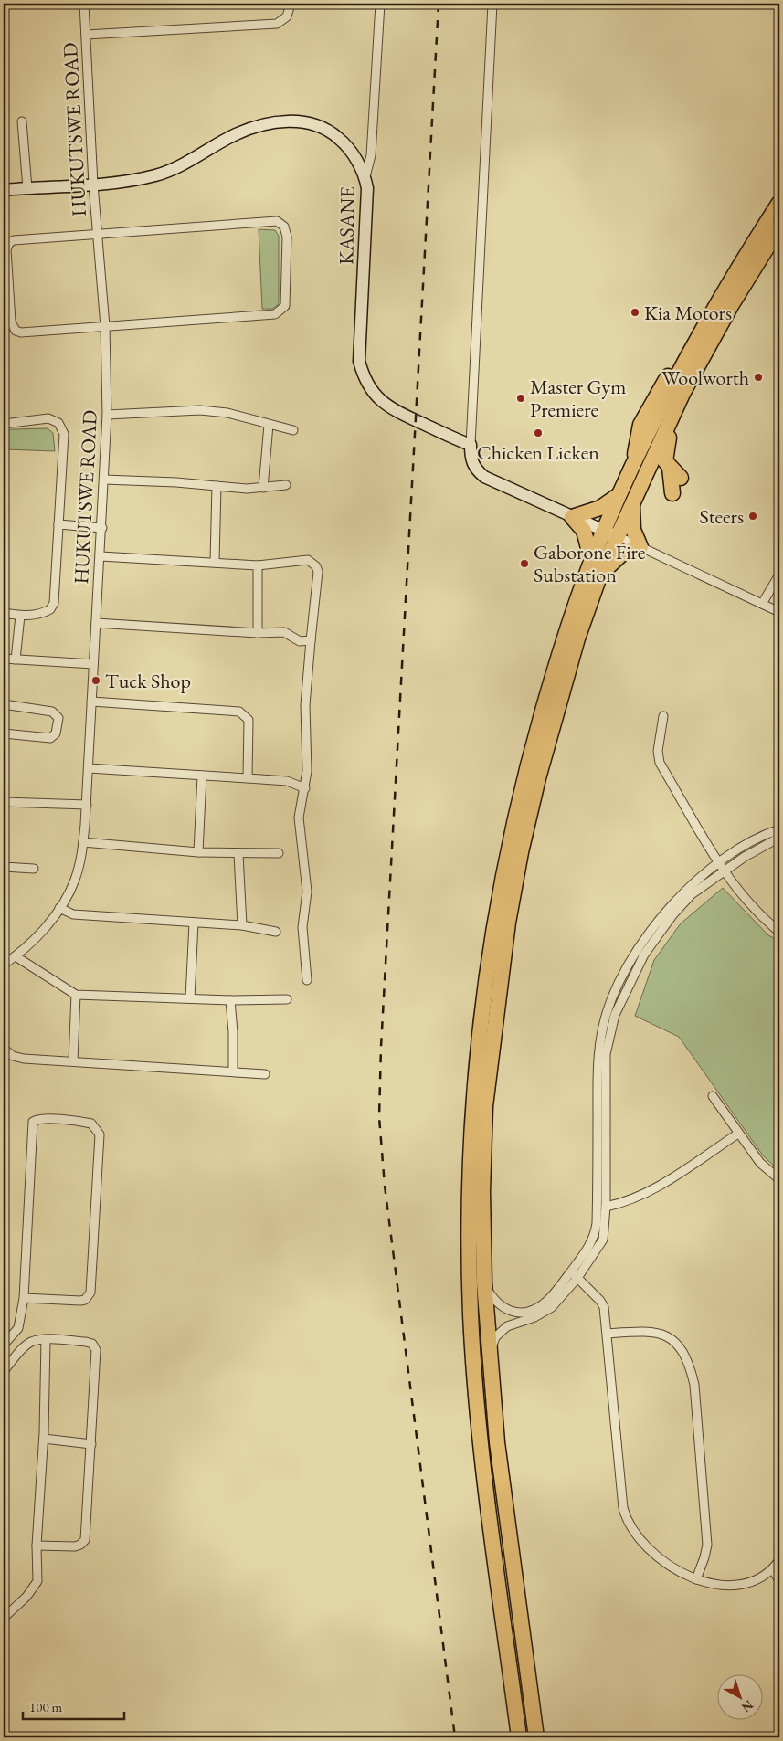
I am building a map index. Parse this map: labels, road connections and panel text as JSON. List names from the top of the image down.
{
  "streets": {
    "street": ["HUKUTSWE ROAD", "KASANE"]
  },
  "crossings": [
    ["HUKUTSWE ROAD", "KASANE"]
  ],
  "places": [
    "Kia Motors",
    "Woolworth",
    "Master Gym Premiere",
    "Chicken Licken",
    "Steers",
    "Gaborone Fire Substation",
    "Tuck Shop"
  ],
  "scale_bar": "100 m",
  "north": "bottom right"
}
